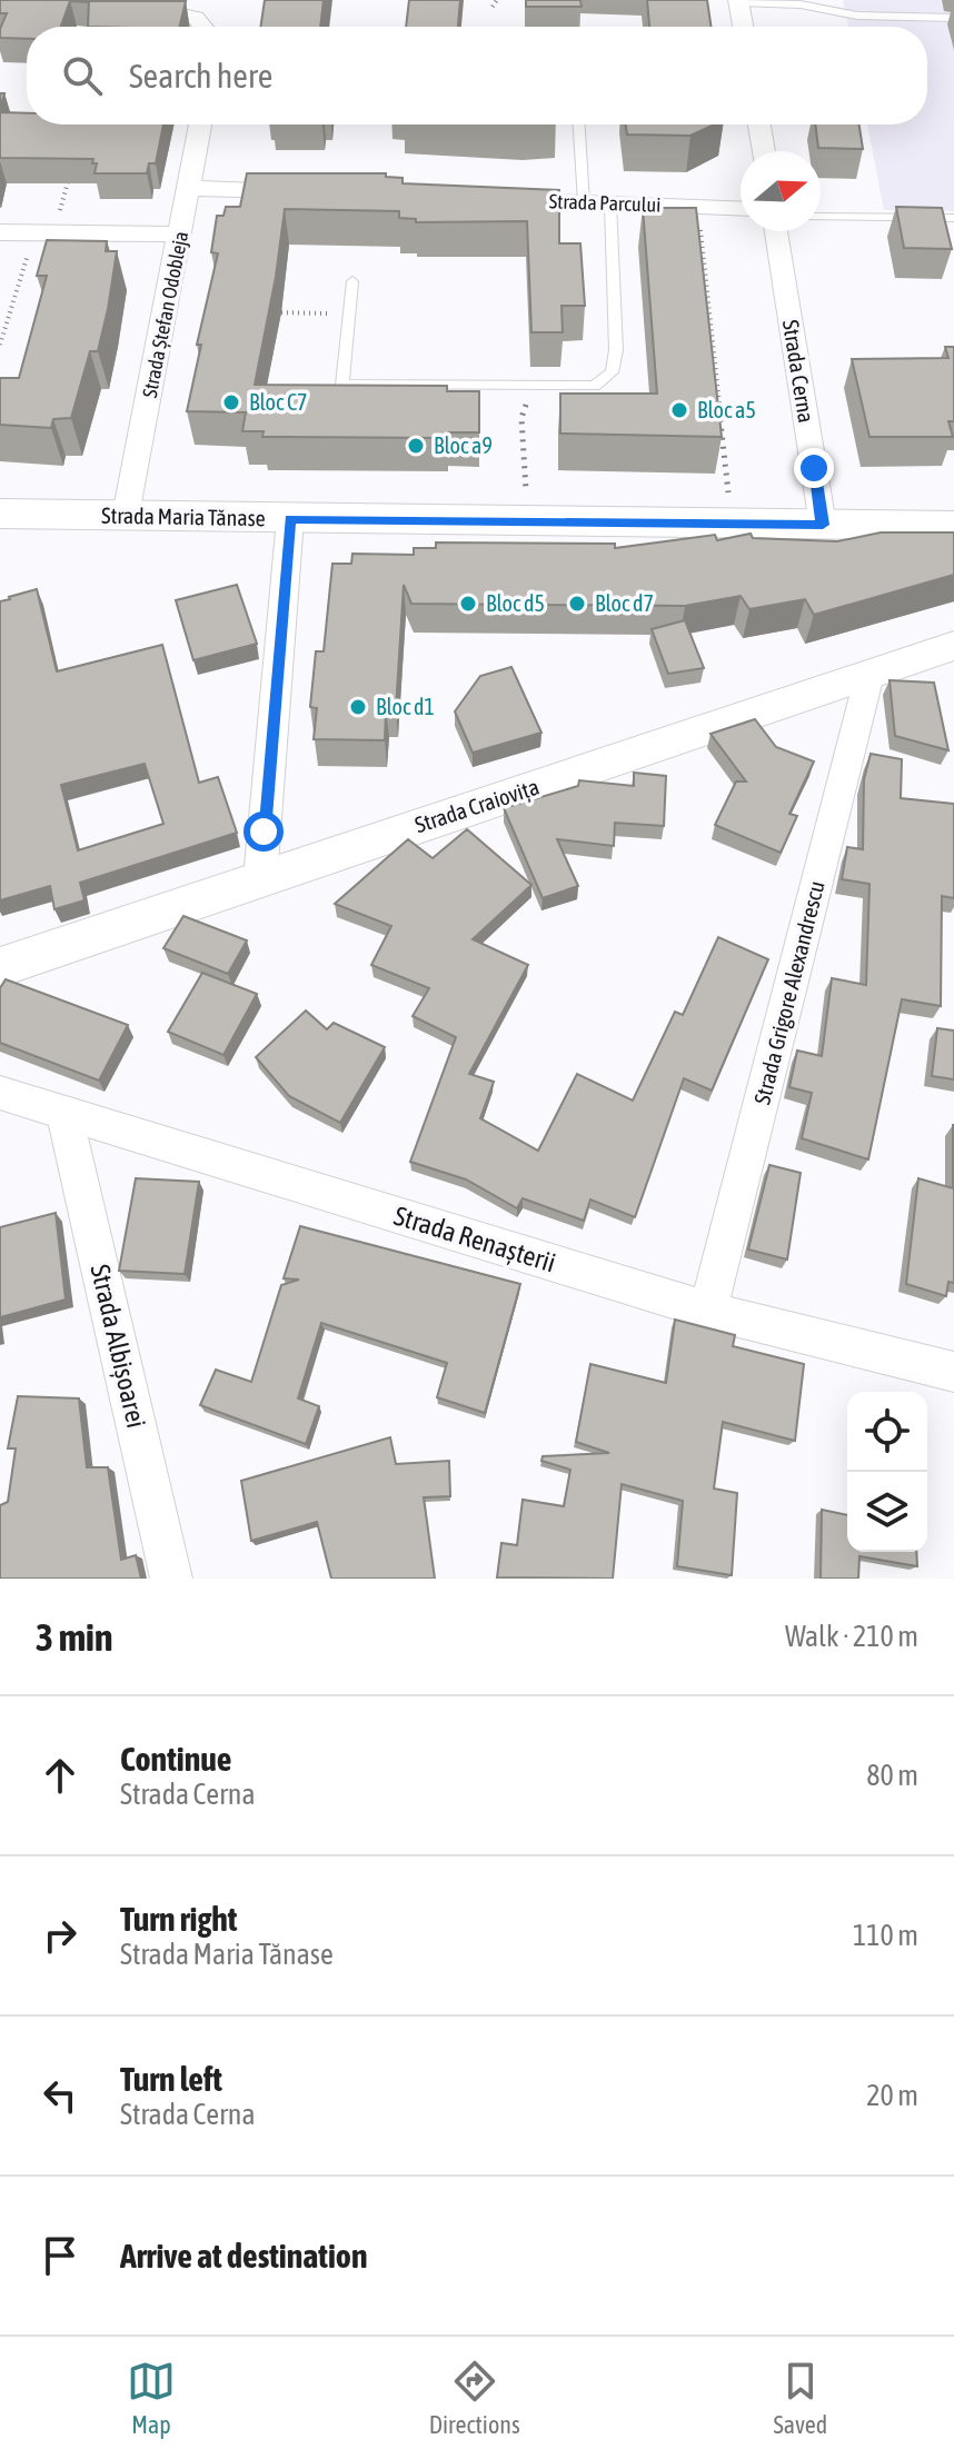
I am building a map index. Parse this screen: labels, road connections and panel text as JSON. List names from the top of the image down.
{
  "streets": {
    "main road": ["Strada Maria Tănase"],
    "street": [
      "Strada Parcului",
      "Strada Ștefan Odobleja",
      "Strada Cerna",
      "Strada Craiovița",
      "Strada Grigore Alexandrescu",
      "Strada Renașterii",
      "Strada Albișoarei"
    ]
  },
  "crossings": [
    ["Strada Ștefan Odobleja", "Strada Maria Tănase"],
    ["Strada Cerna", "Strada Maria Tănase"],
    ["Strada Craiovița", "Strada Grigore Alexandrescu"],
    ["Strada Grigore Alexandrescu", "Strada Renașterii"],
    ["Strada Renașterii", "Strada Albișoarei"]
  ],
  "places": [
    "Bloc C7",
    "Bloc a5",
    "Bloc a9",
    "Bloc d5",
    "Bloc d7",
    "Bloc d1"
  ],
  "north": "right",
  "page": {
    "search": "Search here",
    "heading": ["3 min", "Walk · 210 m"],
    "list": [
      ["Continue", "Strada Cerna", "80 m"],
      ["Turn right", "Strada Maria Tănase", "110 m"],
      ["Turn left", "Strada Cerna", "20 m"],
      "Arrive at destination"
    ],
    "nav": ["Map", "Directions", "Saved"]
  }
}
